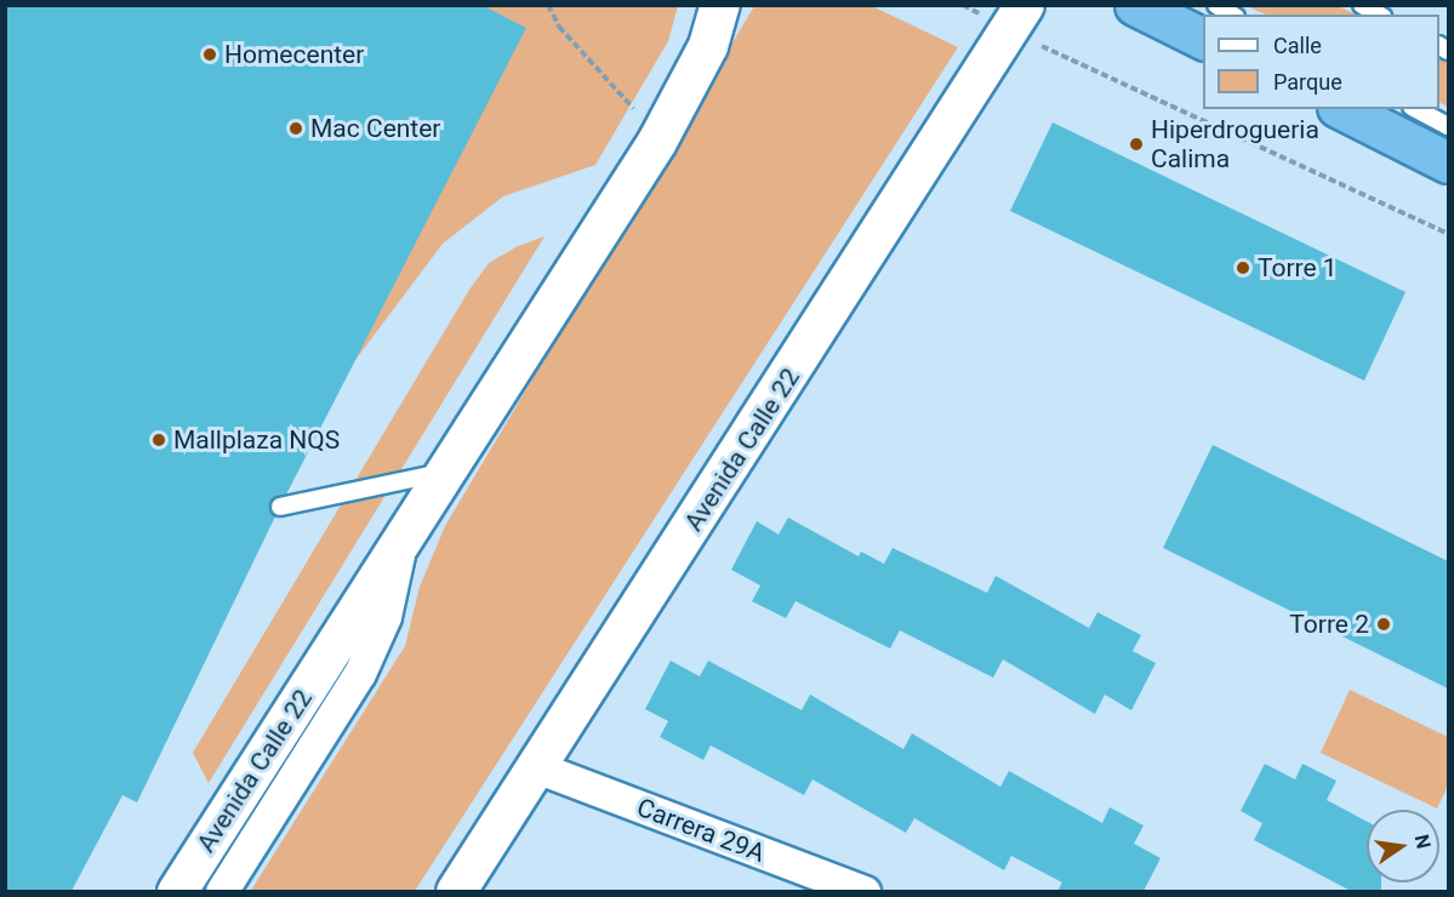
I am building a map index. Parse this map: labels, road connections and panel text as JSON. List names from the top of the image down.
{
  "streets": {
    "street": ["Avenida Calle 22", "Carrera 29A"]
  },
  "crossings": [
    ["Avenida Calle 22", "Carrera 29A"]
  ],
  "places": [
    "Homecenter",
    "Mac Center",
    "Hiperdrogueria Calima",
    "Torre 1",
    "Mallplaza NQS",
    "Torre 2"
  ],
  "legend": ["Calle", "Parque"],
  "north": "right"
}
